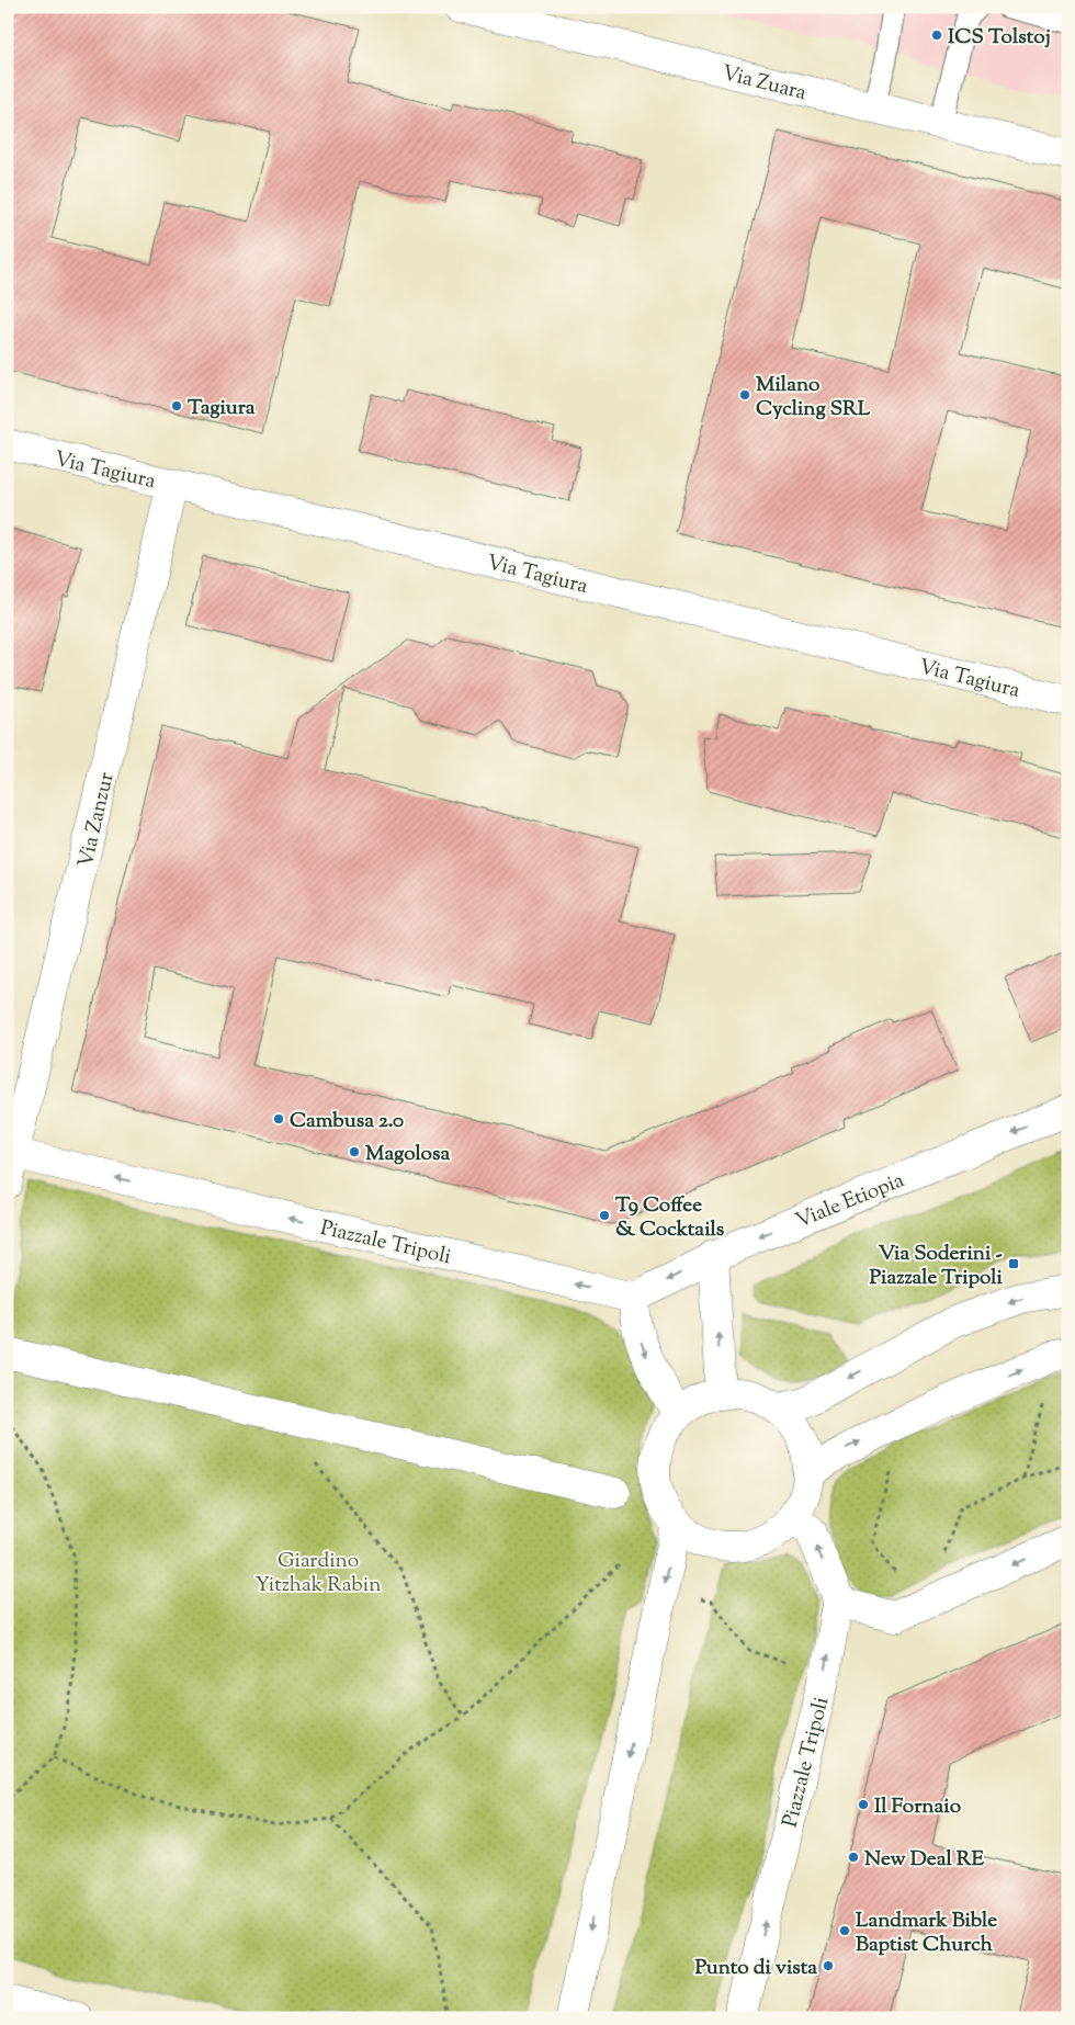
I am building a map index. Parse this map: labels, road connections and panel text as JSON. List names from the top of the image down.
{
  "streets": {
    "street": [
      "Via Zuara",
      "Via Tagiura",
      "Via Zanzur",
      "Viale Etiopia",
      "Piazzale Tripoli"
    ]
  },
  "crossings": [
    ["Via Tagiura", "Via Zanzur"],
    ["Via Zanzur", "Piazzale Tripoli"],
    ["Viale Etiopia", "Piazzale Tripoli"]
  ],
  "parks": ["Giardino Yitzhak Rabin"],
  "places": {
    "other": [
      "ICS Tolstoj",
      "Milano Cycling SRL",
      "Tagiura",
      "Cambusa 2.0",
      "Magolosa",
      "T9 Coffee & Cocktails",
      "Il Fornaio",
      "New Deal RE",
      "Landmark Bible Baptist Church",
      "Punto di vista"
    ],
    "transit": ["Via Soderini - Piazzale Tripoli"]
  }
}
